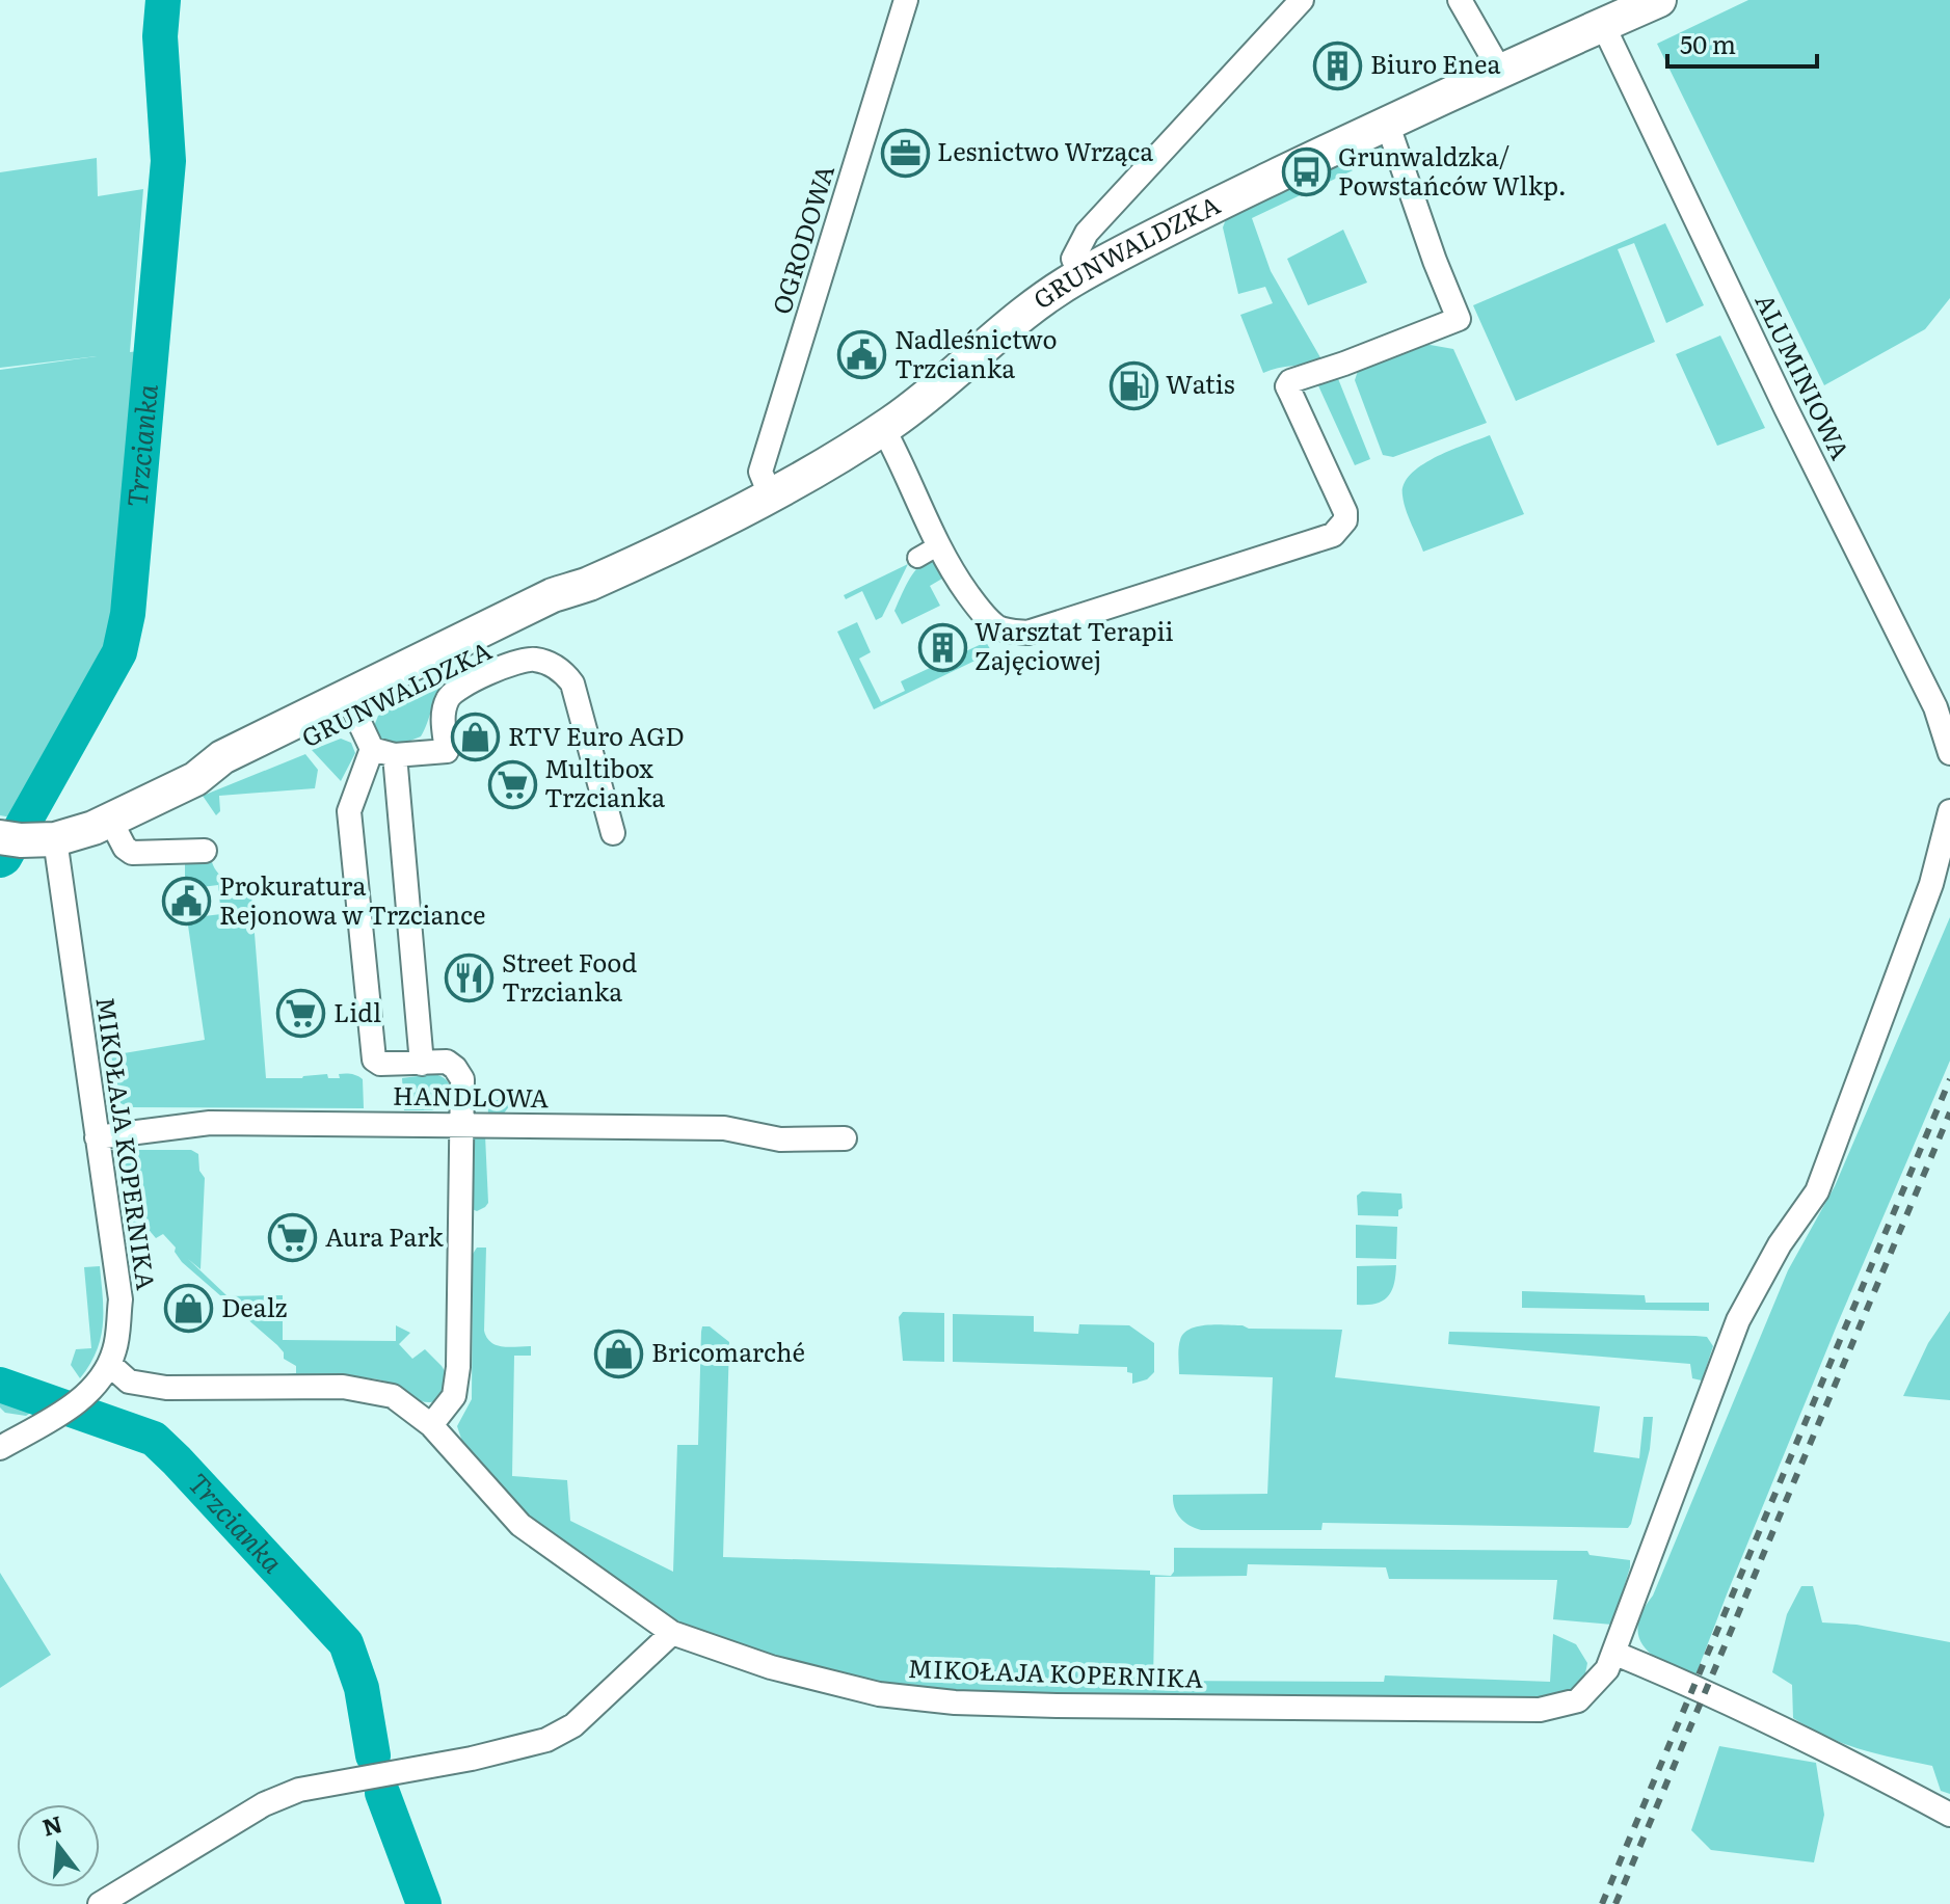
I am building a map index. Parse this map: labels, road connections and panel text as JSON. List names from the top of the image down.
{
  "streets": {
    "main road": ["GRUNWALDZKA"],
    "street": [
      "OGRODOWA",
      "ALUMINIOWA",
      "HANDLOWA",
      "MIKOŁAJA KOPERNIKA"
    ]
  },
  "crossings": [
    ["OGRODOWA", "GRUNWALDZKA"],
    ["GRUNWALDZKA", "ALUMINIOWA"],
    ["GRUNWALDZKA", "MIKOŁAJA KOPERNIKA"],
    ["HANDLOWA", "MIKOŁAJA KOPERNIKA"]
  ],
  "water": ["Trzcianka"],
  "places": {
    "building": ["Biuro Enea", "Warsztat Terapii Zajęciowej"],
    "office": ["Lesnictwo Wrząca"],
    "bus stop": ["Grunwaldzka/ Powstańców Wlkp."],
    "public building": ["Nadleśnictwo Trzcianka", "Prokuratura Rejonowa w Trzciance"],
    "fuel station": ["Watis"],
    "shop": ["RTV Euro AGD", "Dealz", "Bricomarché"],
    "supermarket": ["Multibox Trzcianka", "Lidl", "Aura Park"],
    "restaurant": ["Street Food Trzcianka"]
  },
  "scale_bar": "50 m",
  "north": "top"
}
